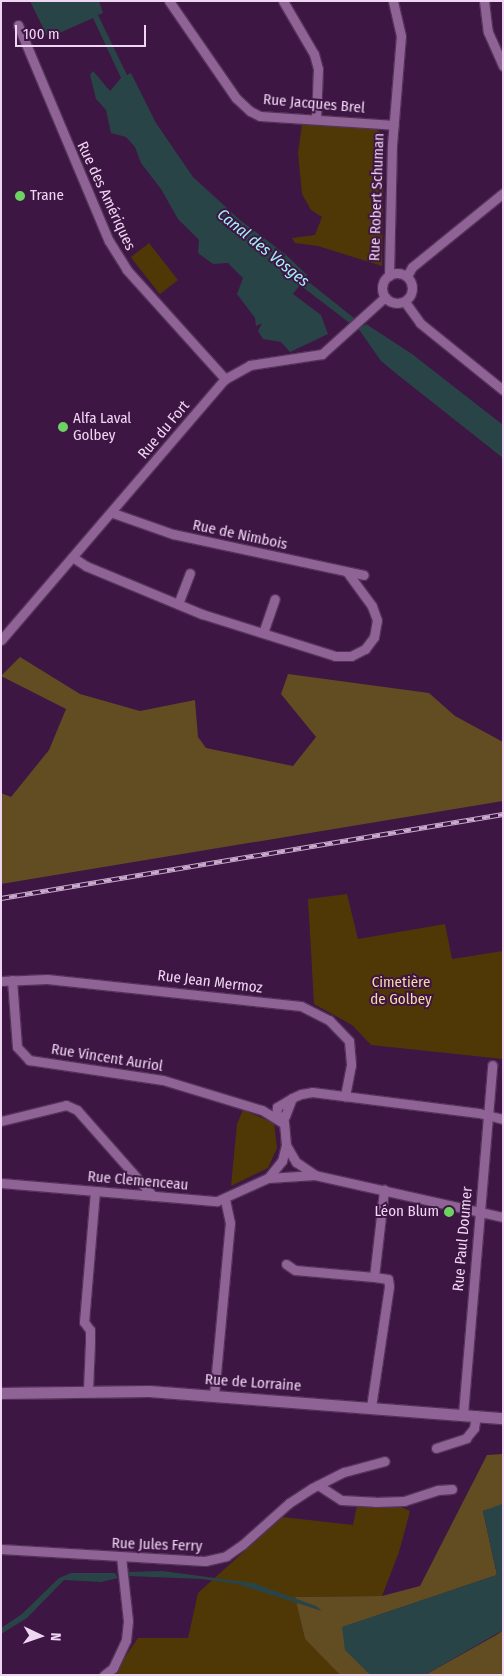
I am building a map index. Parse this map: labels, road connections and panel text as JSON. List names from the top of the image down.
{
  "streets": {
    "main road": ["Rue de Lorraine"],
    "street": [
      "Rue Jacques Brel",
      "Rue des Amériques",
      "Rue Robert Schuman",
      "Rue du Fort",
      "Rue de Nimbois",
      "Rue Jean Mermoz",
      "Rue Vincent Auriol",
      "Rue Clemenceau",
      "Rue Paul Doumer",
      "Rue Jules Ferry"
    ]
  },
  "crossings": [
    ["Rue Jacques Brel", "Rue Robert Schuman"],
    ["Rue des Amériques", "Rue du Fort"],
    ["Rue Robert Schuman", "Rue du Fort"],
    ["Rue du Fort", "Rue de Nimbois"],
    ["Rue Jean Mermoz", "Rue Vincent Auriol"],
    ["Rue Vincent Auriol", "Rue Paul Doumer"],
    ["Rue Paul Doumer", "Rue de Lorraine"]
  ],
  "water": ["Canal des Vosges"],
  "parks": ["Cimetière de Golbey"],
  "places": ["Trane", "Alfa Laval Golbey", "Léon Blum"],
  "scale_bar": "100 m",
  "north": "right"
}
